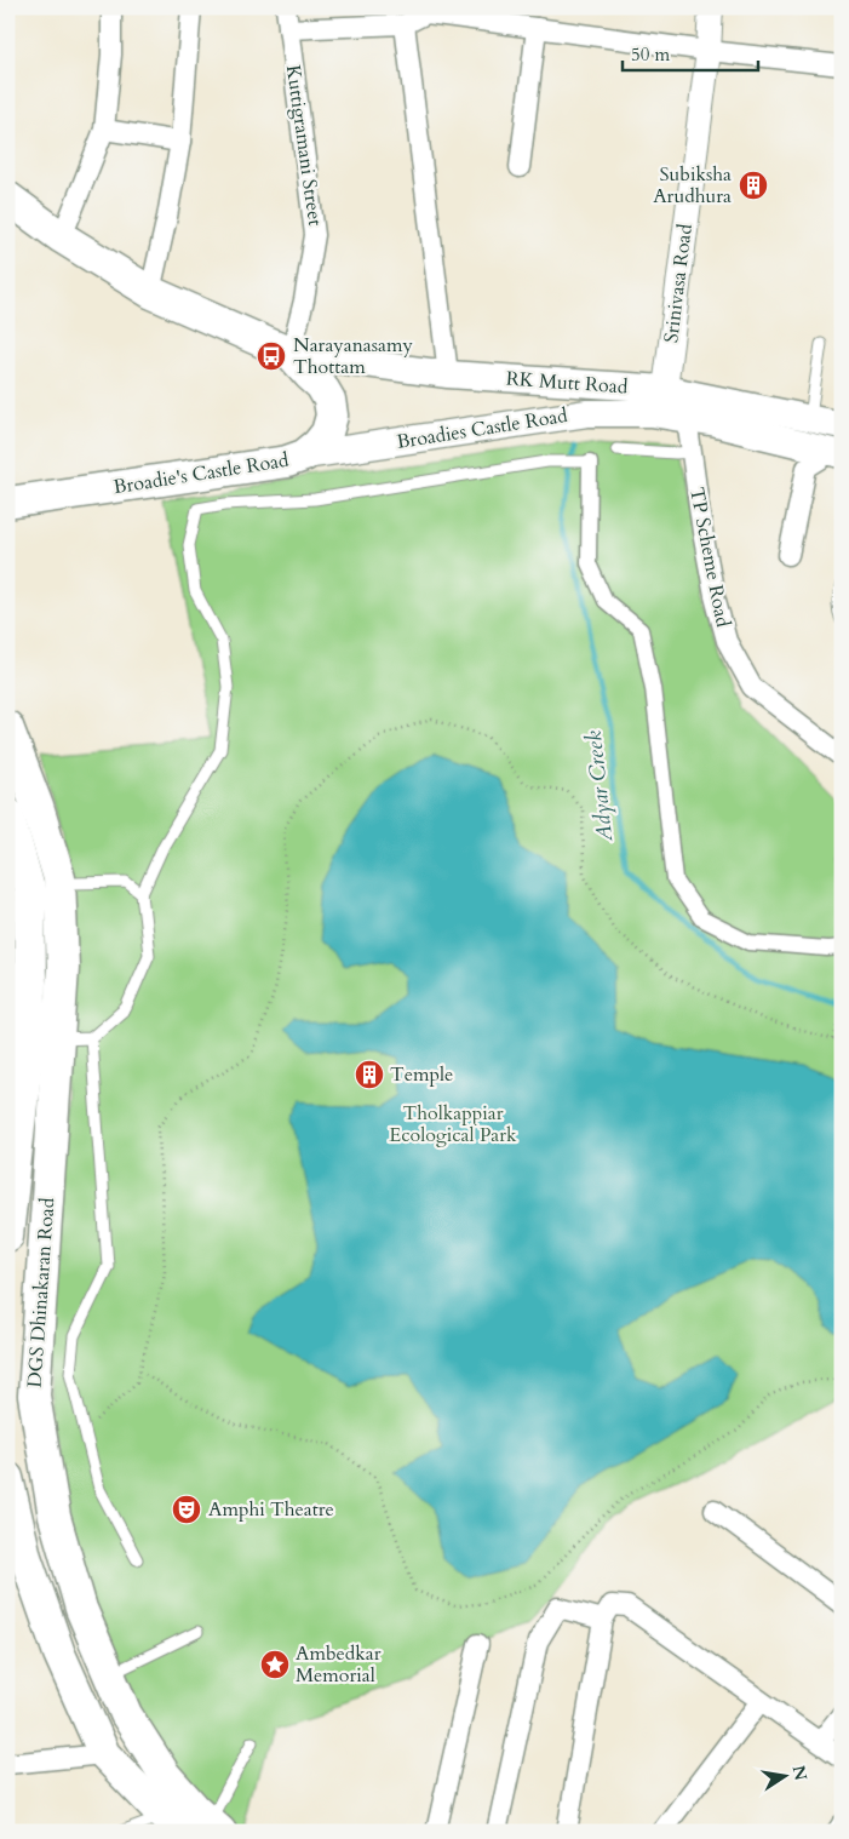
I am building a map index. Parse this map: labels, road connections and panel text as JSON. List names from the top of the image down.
{
  "streets": {
    "main road": [
      "RK Mutt Road",
      "Broadies Castle Road",
      "Broadie's Castle Road",
      "DGS Dhinakaran Road"
    ],
    "street": ["Kuttigramani Street", "Srinivasa Road", "TP Scheme Road"]
  },
  "crossings": [
    ["Kuttigramani Street", "RK Mutt Road"],
    ["Kuttigramani Street", "Broadie's Castle Road"],
    ["Srinivasa Road", "RK Mutt Road"],
    ["Srinivasa Road", "Broadies Castle Road"],
    ["Srinivasa Road", "TP Scheme Road"],
    ["RK Mutt Road", "Broadies Castle Road"],
    ["RK Mutt Road", "Broadie's Castle Road"],
    ["RK Mutt Road", "TP Scheme Road"],
    ["Broadies Castle Road", "Broadie's Castle Road"],
    ["Broadies Castle Road", "TP Scheme Road"]
  ],
  "water": ["Adyar Creek"],
  "parks": ["Tholkappiar Ecological Park"],
  "places": {
    "building": ["Subiksha Arudhura", "Temple"],
    "bus stop": ["Narayanasamy Thottam"],
    "theatre": ["Amphi Theatre"],
    "place": ["Ambedkar Memorial"]
  },
  "scale_bar": "50 m",
  "north": "right"
}
